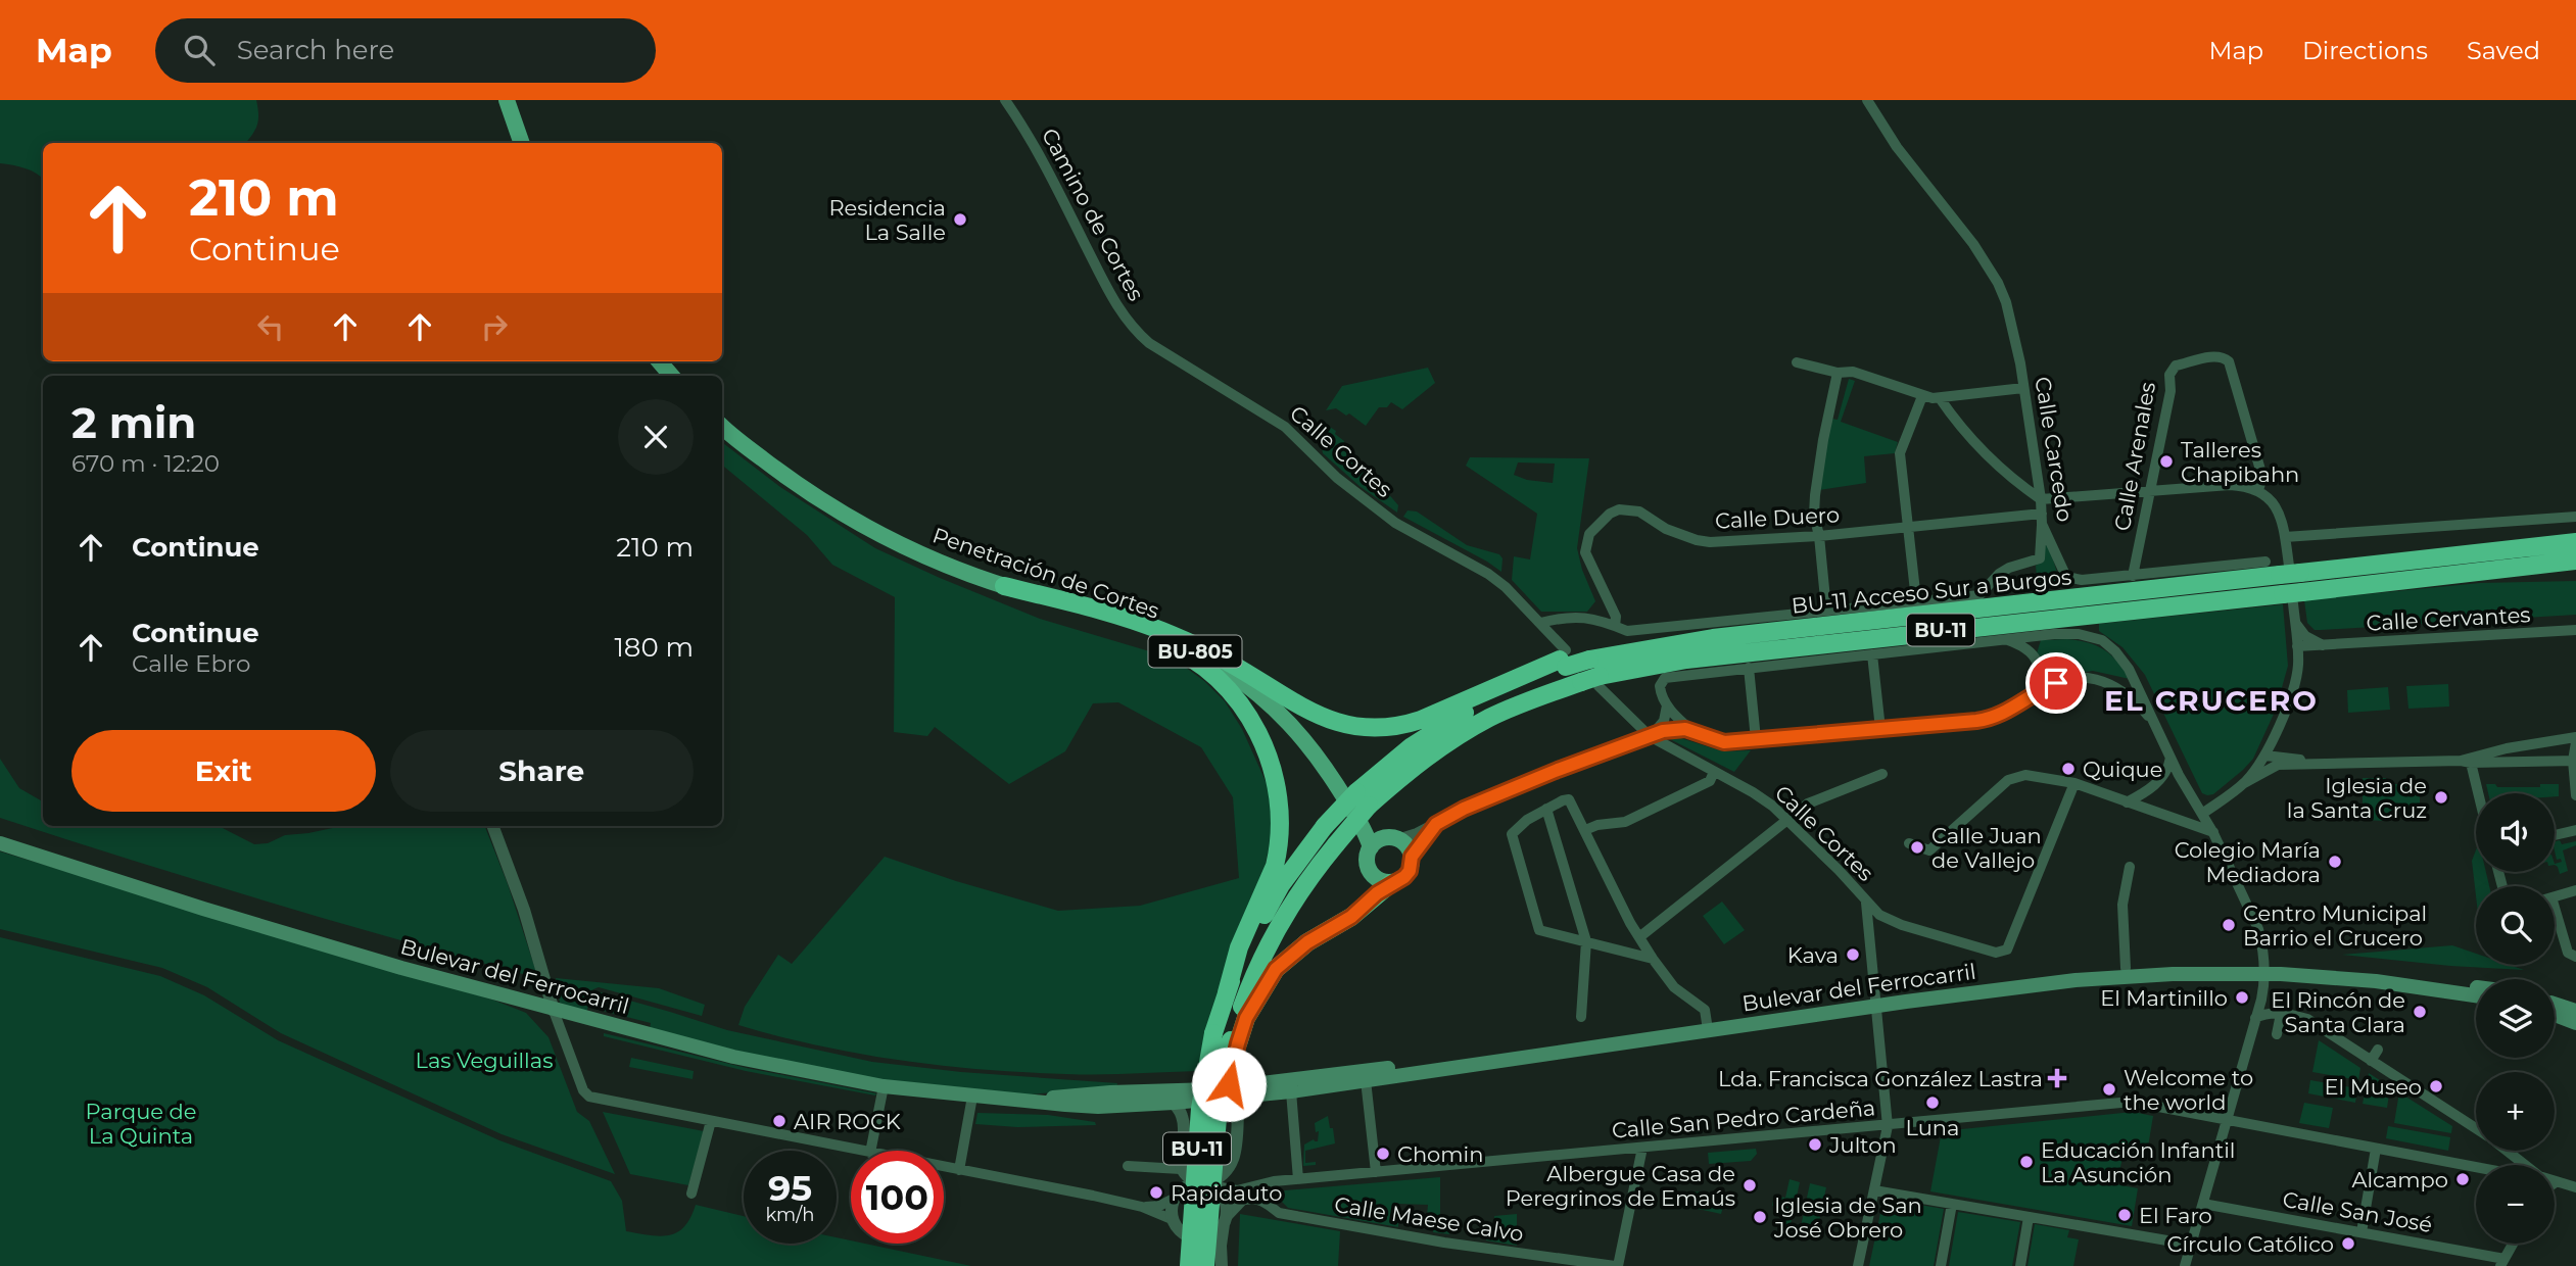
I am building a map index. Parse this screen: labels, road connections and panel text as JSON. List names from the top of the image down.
{
  "streets": {
    "highway": ["BU-11 Acceso Sur a Burgos", "BU-11"],
    "main road": ["Penetración de Cortes", "BU-805", "Bulevar del Ferrocarril"],
    "street": [
      "Camino de Cortes",
      "Calle Carcedo",
      "Calle Cortes",
      "Calle Arenales",
      "Calle Duero",
      "Calle Cervantes",
      "Calle San Pedro Cardeña",
      "Calle San José",
      "Calle Maese Calvo"
    ]
  },
  "crossings": [
    ["Camino de Cortes", "Calle Cortes"],
    ["Calle Carcedo", "Calle Arenales"],
    ["Calle Carcedo", "Calle Duero"],
    ["Calle Cortes", "BU-11 Acceso Sur a Burgos"],
    ["Calle Cortes", "BU-11"],
    ["Penetración de Cortes", "BU-805"],
    ["BU-11 Acceso Sur a Burgos", "BU-11"]
  ],
  "districts": ["EL CRUCERO"],
  "parks": ["Las Veguillas", "Parque de La Quinta"],
  "places": {
    "other": [
      "Residencia La Salle",
      "Talleres Chapibahn",
      "Quique",
      "Iglesia de la Santa Cruz",
      "Calle Juan de Vallejo",
      "Colegio María Mediadora",
      "Centro Municipal Barrio el Crucero",
      "Kava",
      "El Martinillo",
      "El Rincón de Santa Clara",
      "El Museo",
      "Welcome to the world",
      "Luna",
      "AIR ROCK",
      "Julton",
      "Chomin",
      "Educación Infantil La Asunción",
      "Alcampo",
      "Albergue Casa de Peregrinos de Emaús",
      "Rapidauto",
      "El Faro",
      "Iglesia de San José Obrero",
      "Círculo Católico"
    ],
    "health": ["Lda. Francisca González Lastra"]
  },
  "page": {
    "header": "Map",
    "search": "Search here",
    "nav": ["Map", "Directions", "Saved"],
    "turn": ["210 m", "Continue"],
    "heading": ["2 min", "670 m · 12:20"],
    "list": [
      {
        "name": "Continue",
        "value": "210 m"
      },
      {
        "name": "Continue",
        "note": "Calle Ebro",
        "value": "180 m"
      }
    ],
    "buttons": ["Exit", "Share"],
    "map_buttons": ["+", "−"],
    "speed": "95 km/h",
    "limit": "100"
  }
}
